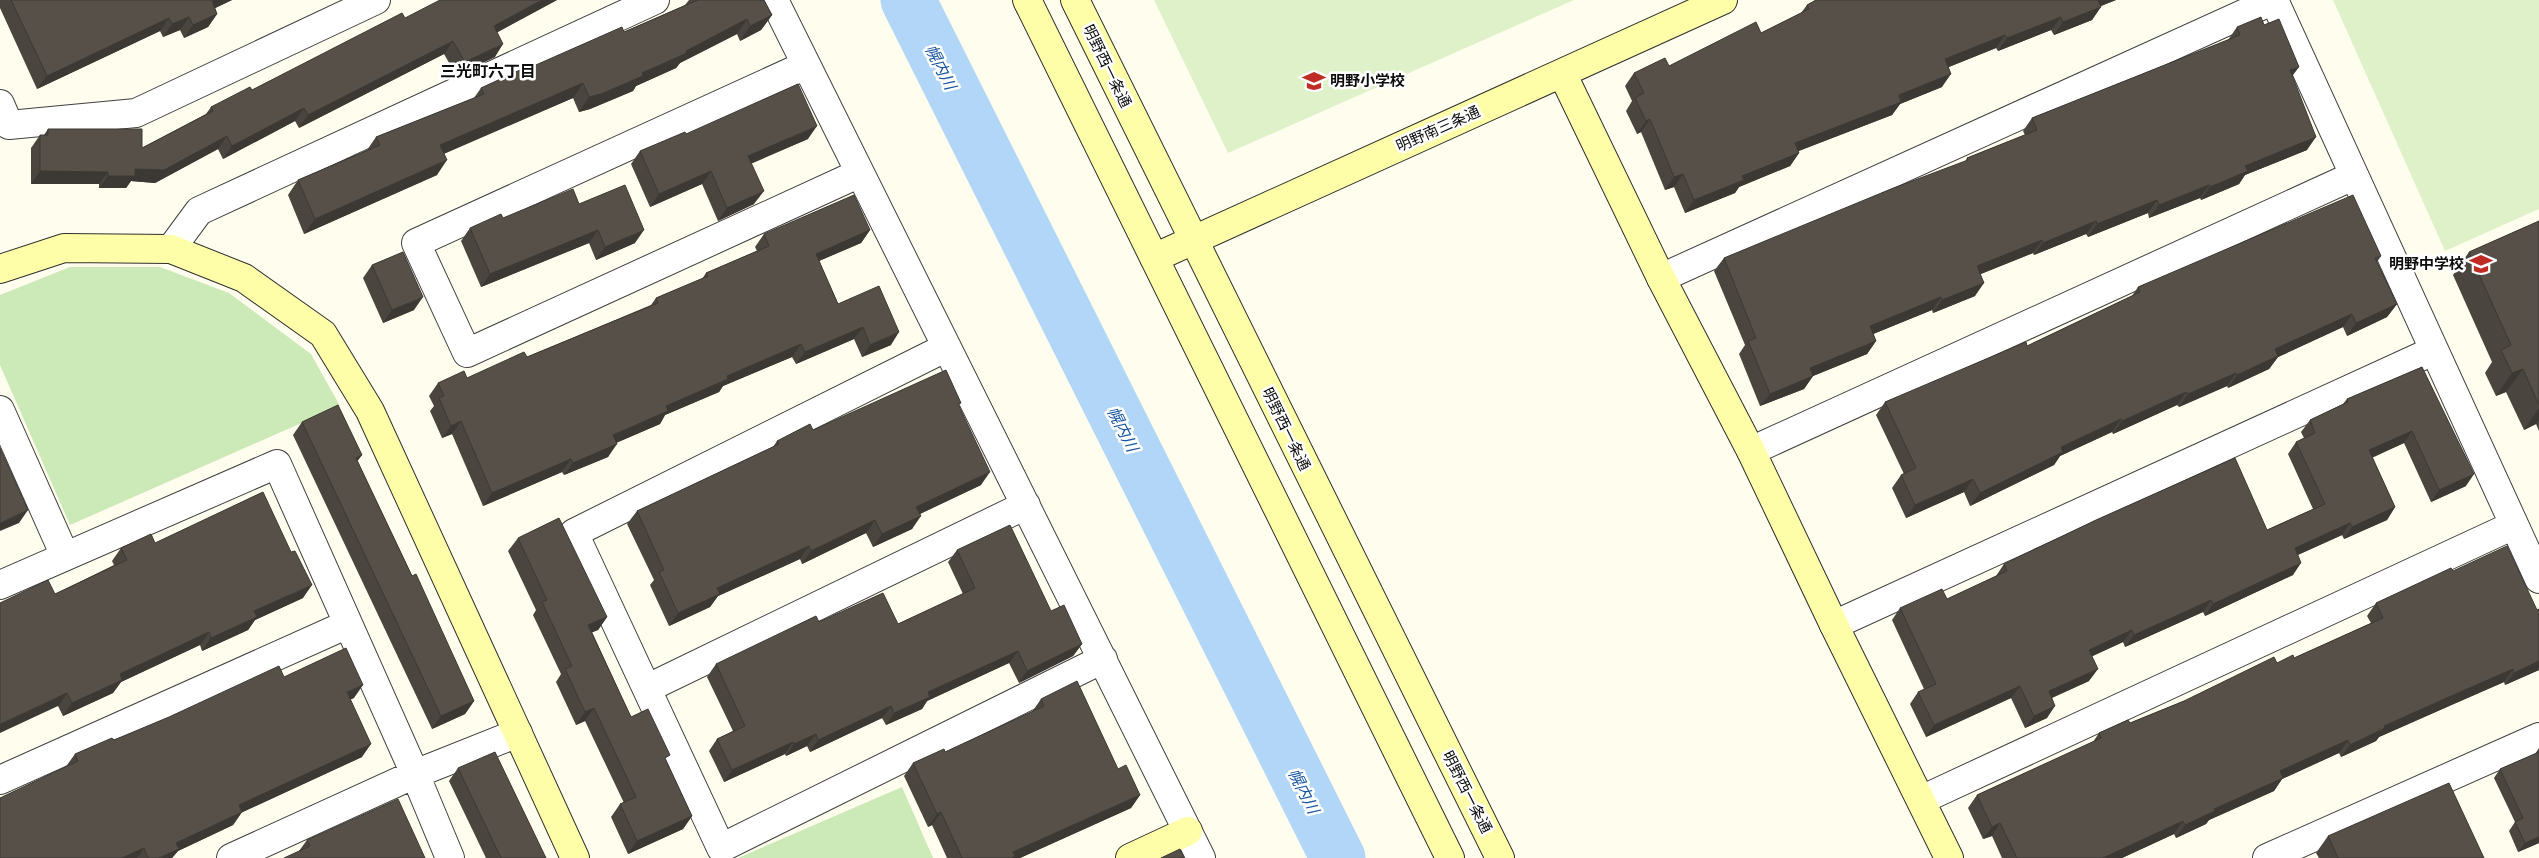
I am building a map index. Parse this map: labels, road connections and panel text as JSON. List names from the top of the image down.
{
  "streets": {
    "street": ["明野西一条通", "明野南三条通"]
  },
  "crossings": [
    ["明野西一条通", "明野南三条通"]
  ],
  "districts": ["三光町六丁目"],
  "water": ["幌内川"],
  "places": {
    "school or university": ["明野小学校", "明野中学校"]
  }
}
